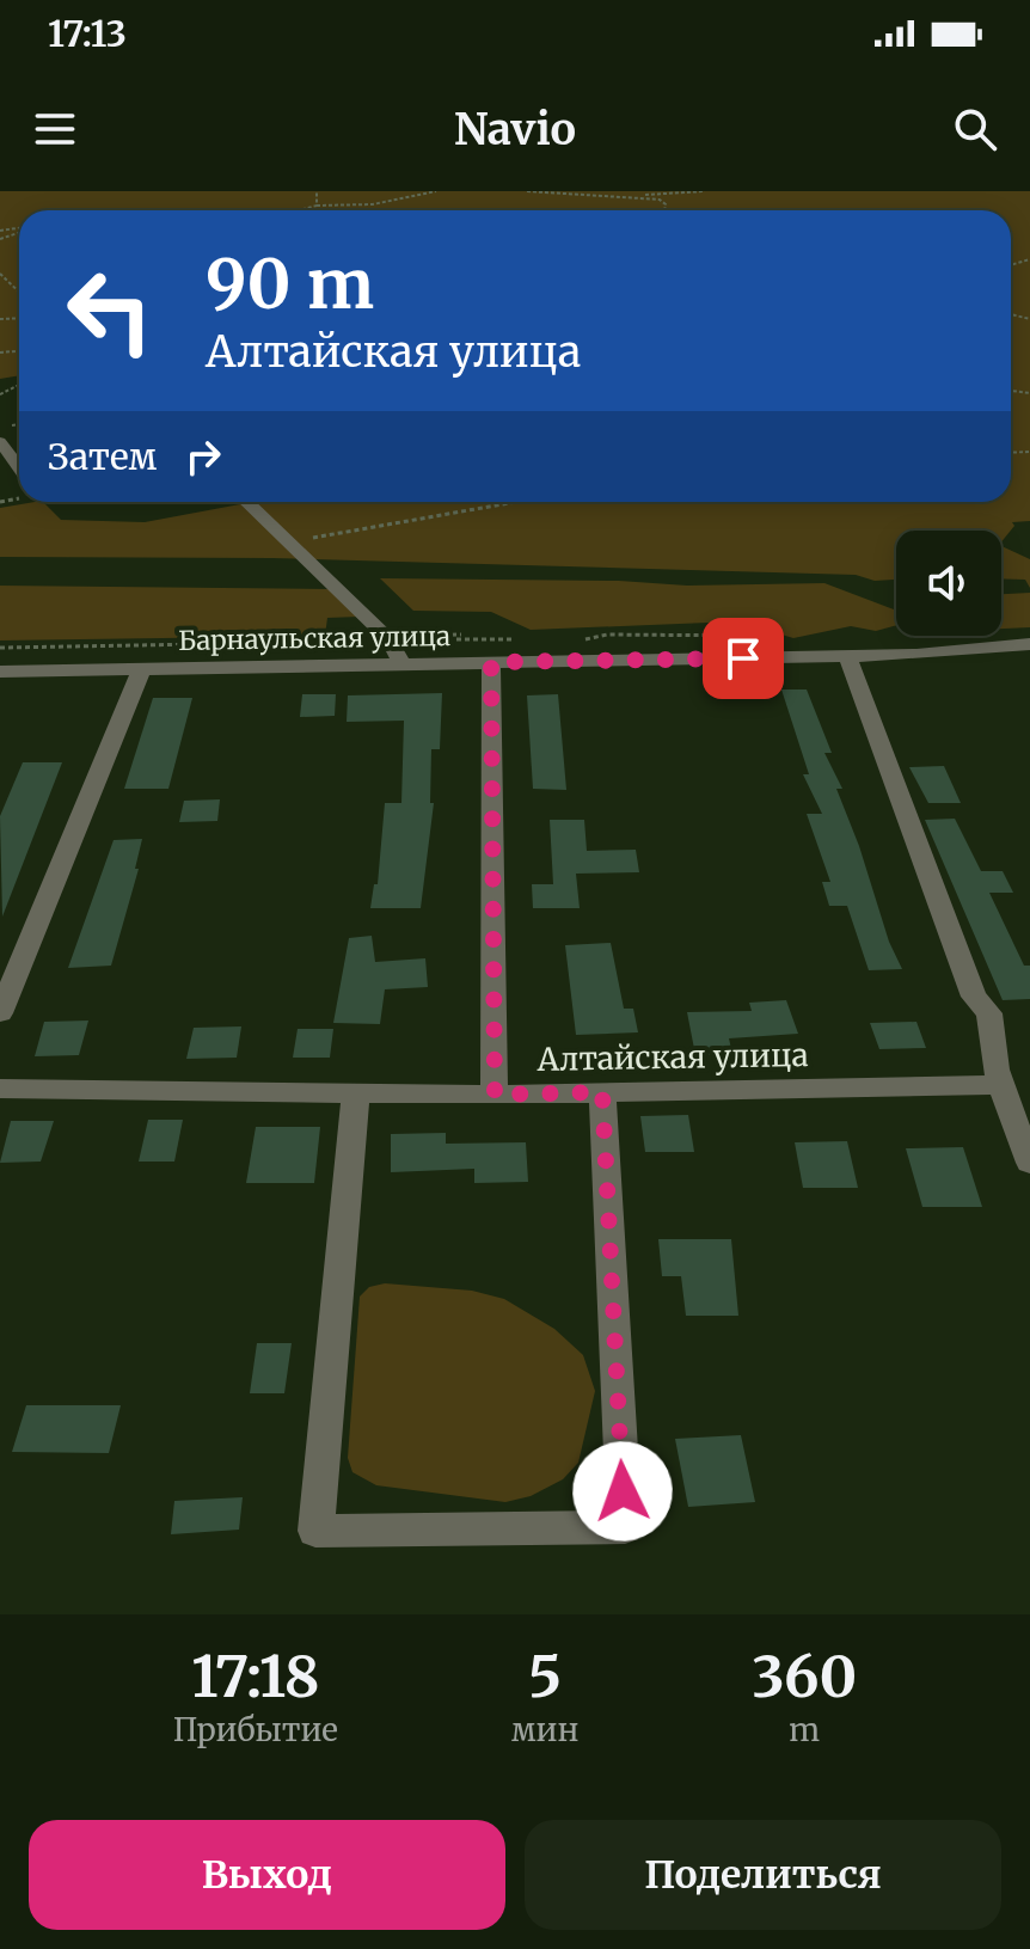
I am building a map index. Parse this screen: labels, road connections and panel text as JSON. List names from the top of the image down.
{
  "streets": {
    "street": ["Барнаульская улица", "Алтайская улица"]
  },
  "page": {
    "status": "17:13",
    "header": "Navio",
    "turn": ["90 m", "Алтайская улица"],
    "then": "Затем",
    "eta": [
      "17:18",
      "Прибытие",
      "5",
      "мин",
      "360",
      "m"
    ],
    "buttons": ["Выход", "Поделиться"]
  }
}
